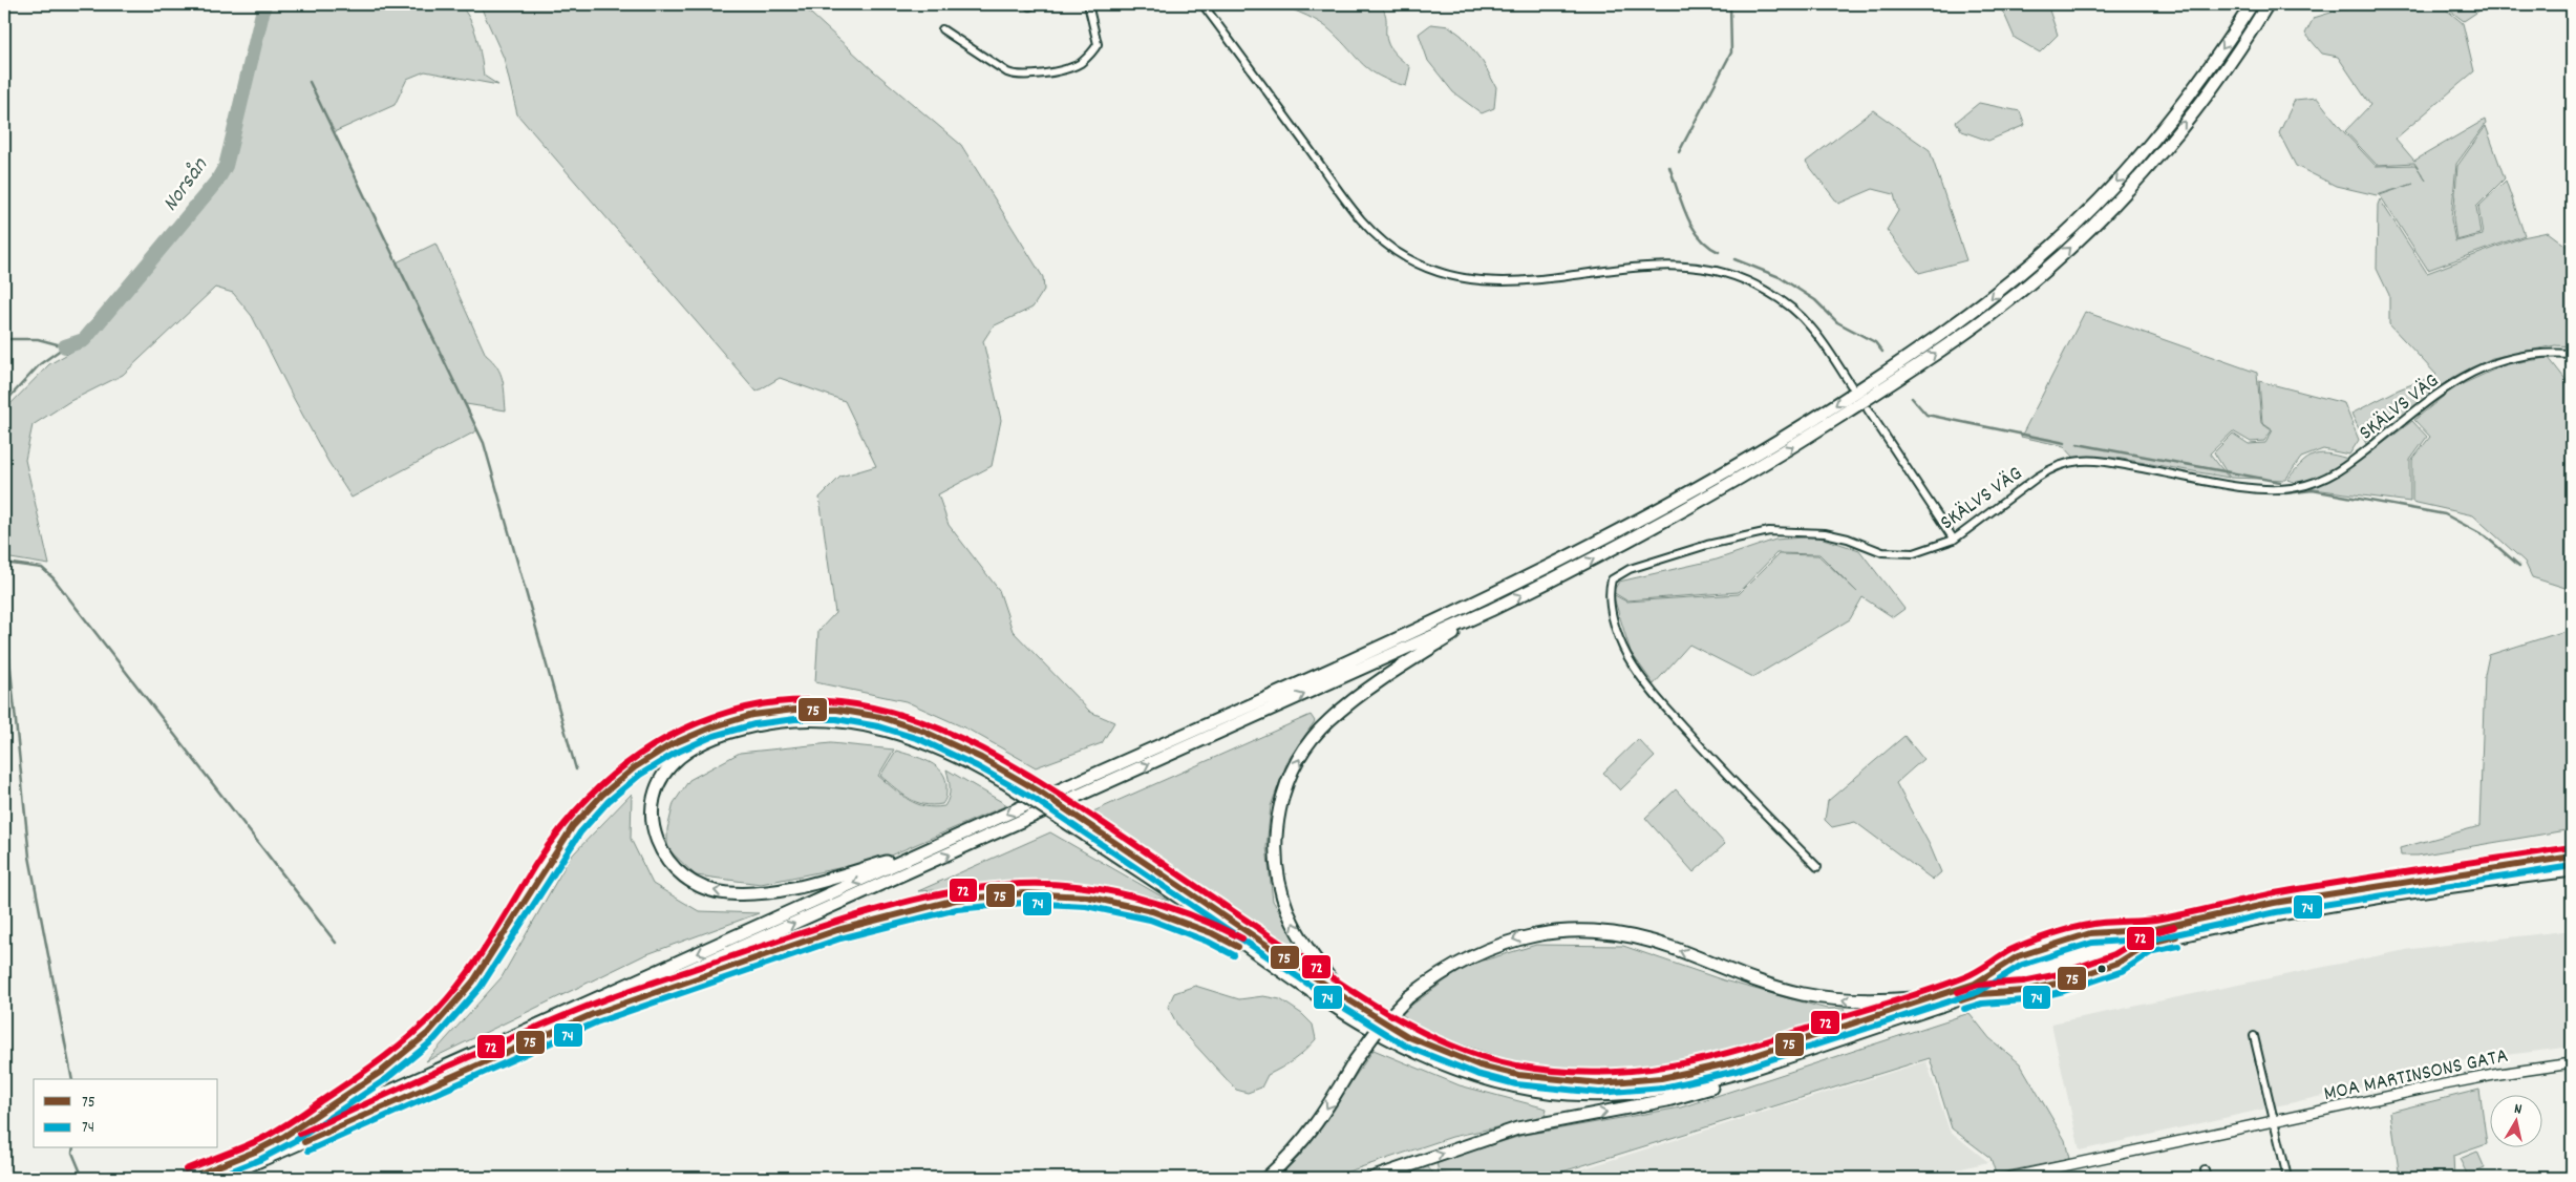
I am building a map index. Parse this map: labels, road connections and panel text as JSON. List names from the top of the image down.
{
  "streets": {
    "street": ["SKÄLVS VÄG", "MOA MARTINSONS GATA"]
  },
  "water": ["Norsån"],
  "lines": ["transit line 72", "transit line 75", "transit line 74"],
  "legend": ["75", "74"],
  "north": "top"
}
